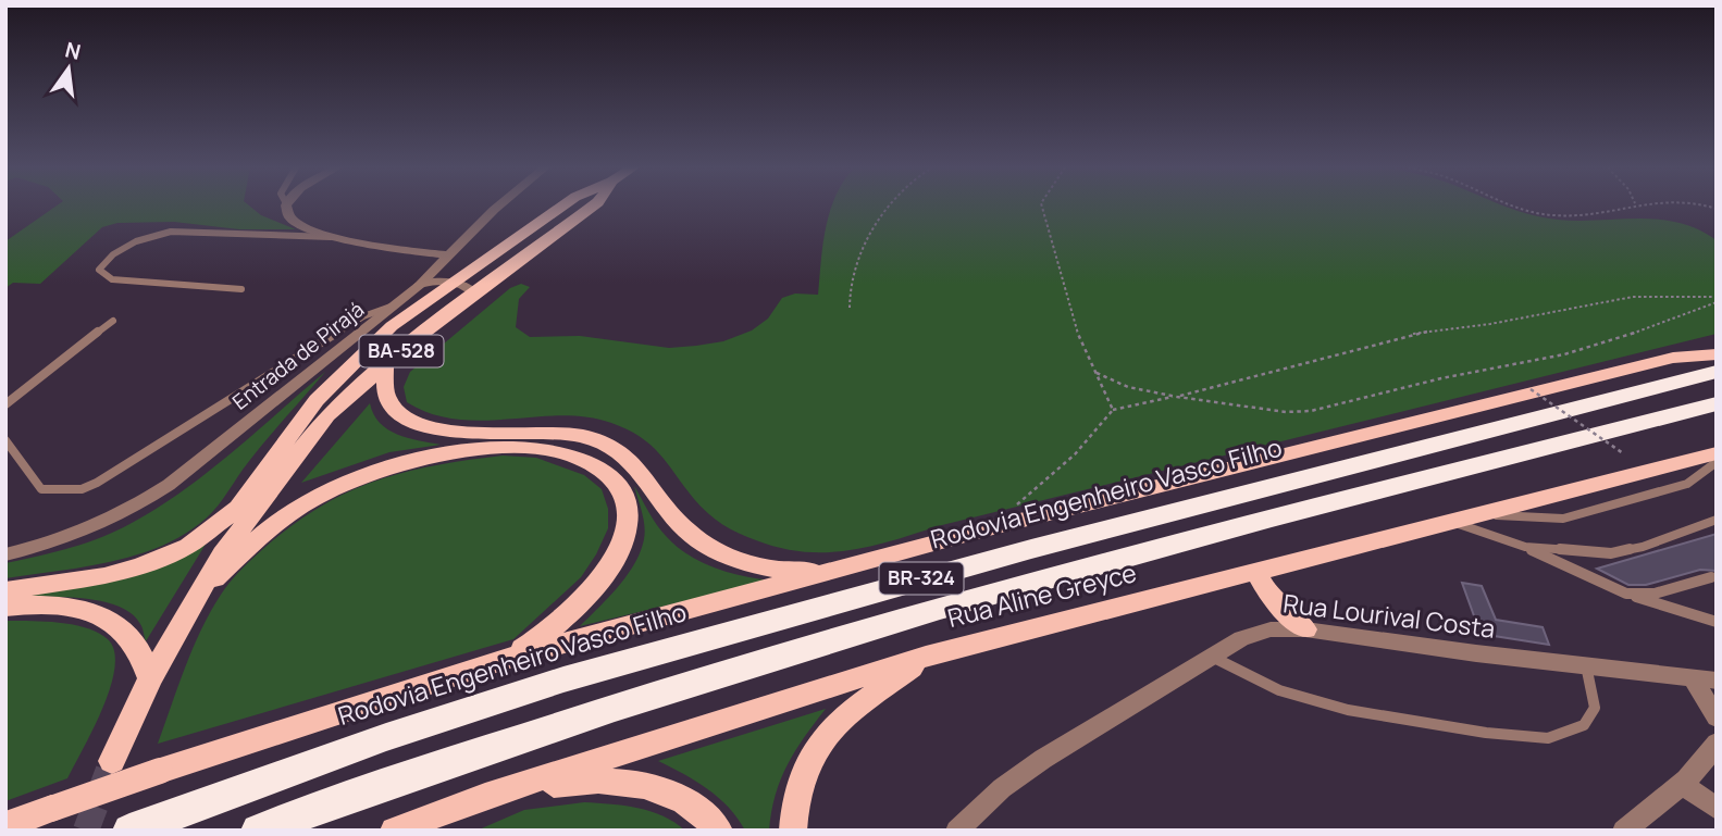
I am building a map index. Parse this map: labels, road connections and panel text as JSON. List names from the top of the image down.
{
  "streets": {
    "highway": ["Rodovia Engenheiro Vasco Filho", "BR-324"],
    "main road": ["BA-528", "Rua Aline Greyce"],
    "street": ["Entrada de Pirajá", "Rua Lourival Costa"]
  },
  "north": "top"
}
